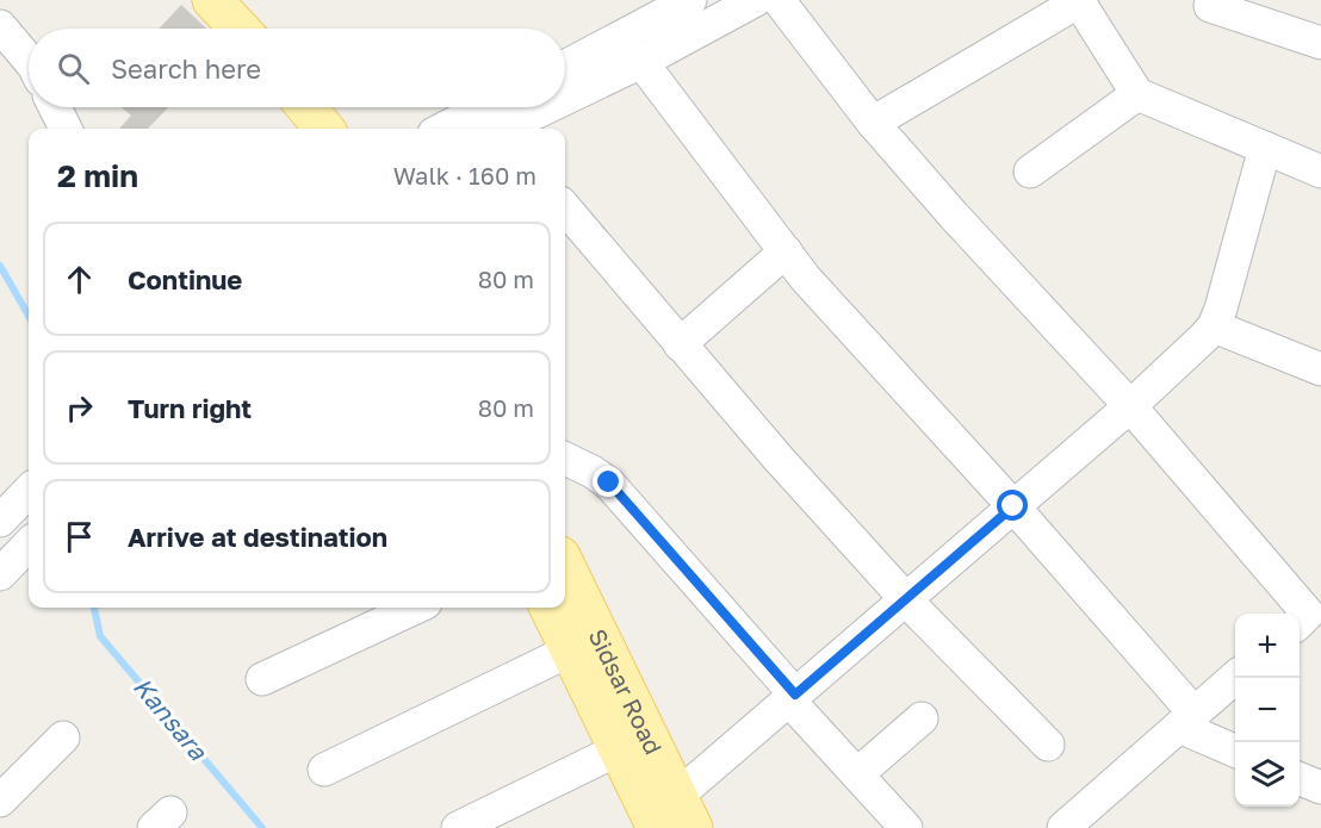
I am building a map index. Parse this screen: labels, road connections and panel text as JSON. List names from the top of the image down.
{
  "streets": {
    "main road": ["Sidsar Road"]
  },
  "water": ["Kansara"],
  "page": {
    "search": "Search here",
    "heading": ["2 min", "Walk · 160 m"],
    "list": [
      ["Continue", "80 m"],
      ["Turn right", "80 m"],
      "Arrive at destination"
    ],
    "map_buttons": ["+", "−"]
  }
}
